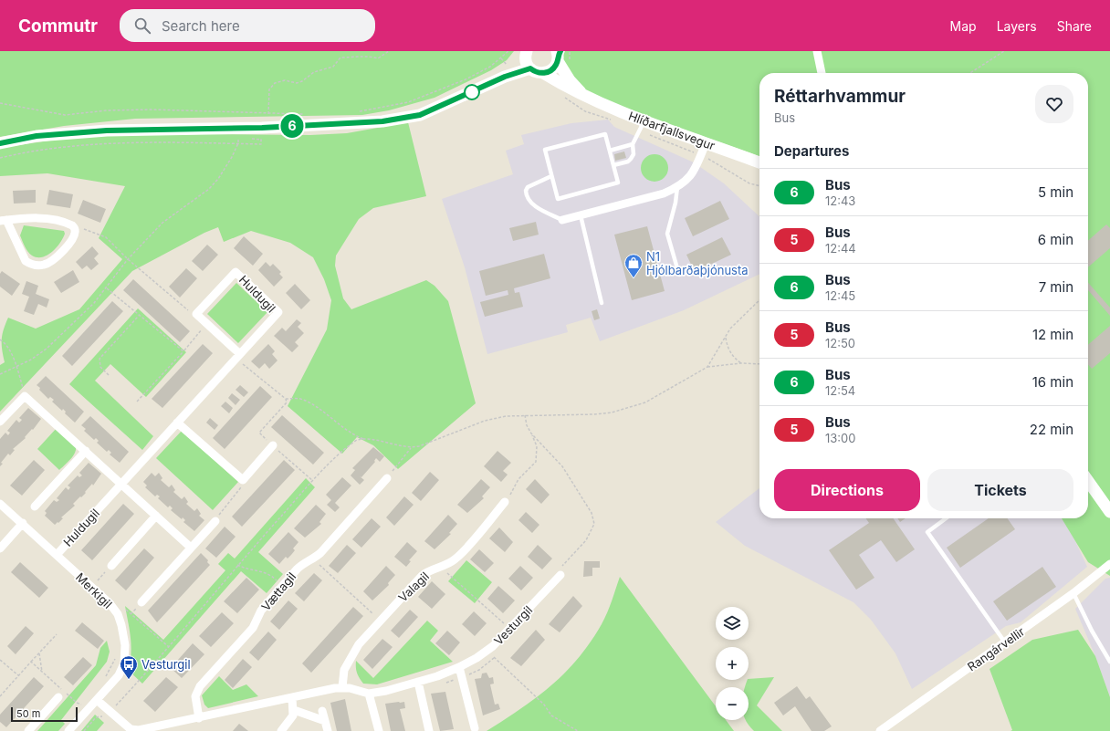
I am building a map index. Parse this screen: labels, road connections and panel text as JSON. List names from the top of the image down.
{
  "streets": {
    "main road": ["Hlíðarfjallsvegur"],
    "street": [
      "Huldugil",
      "Valagil",
      "Merkigil",
      "Vættagil",
      "Vesturgil",
      "Rangárvellir"
    ]
  },
  "crossings": [
    ["Huldugil", "Merkigil"],
    ["Valagil", "Vesturgil"],
    ["Merkigil", "Vesturgil"],
    ["Vættagil", "Vesturgil"]
  ],
  "places": {
    "shop": ["N1 Hjólbarðaþjónusta"],
    "bus stop": ["Vesturgil"]
  },
  "lines": ["bus line 6"],
  "scale_bar": "50 m",
  "page": {
    "header": "Commutr",
    "search": "Search here",
    "nav": ["Map", "Layers", "Share"],
    "on_map": "6",
    "heading": [
      ["Réttarhvammur", "Bus"],
      "Departures"
    ],
    "list": [
      {
        "mark": "6",
        "name": "Bus",
        "note": "12:43",
        "value": "5 min"
      },
      {
        "mark": "5",
        "name": "Bus",
        "note": "12:44",
        "value": "6 min"
      },
      {
        "mark": "6",
        "name": "Bus",
        "note": "12:45",
        "value": "7 min"
      },
      {
        "mark": "5",
        "name": "Bus",
        "note": "12:50",
        "value": "12 min"
      },
      {
        "mark": "6",
        "name": "Bus",
        "note": "12:54",
        "value": "16 min"
      },
      {
        "mark": "5",
        "name": "Bus",
        "note": "13:00",
        "value": "22 min"
      }
    ],
    "buttons": ["Directions", "Tickets"],
    "map_buttons": ["+", "−"],
    "scale": "50 m"
  }
}
